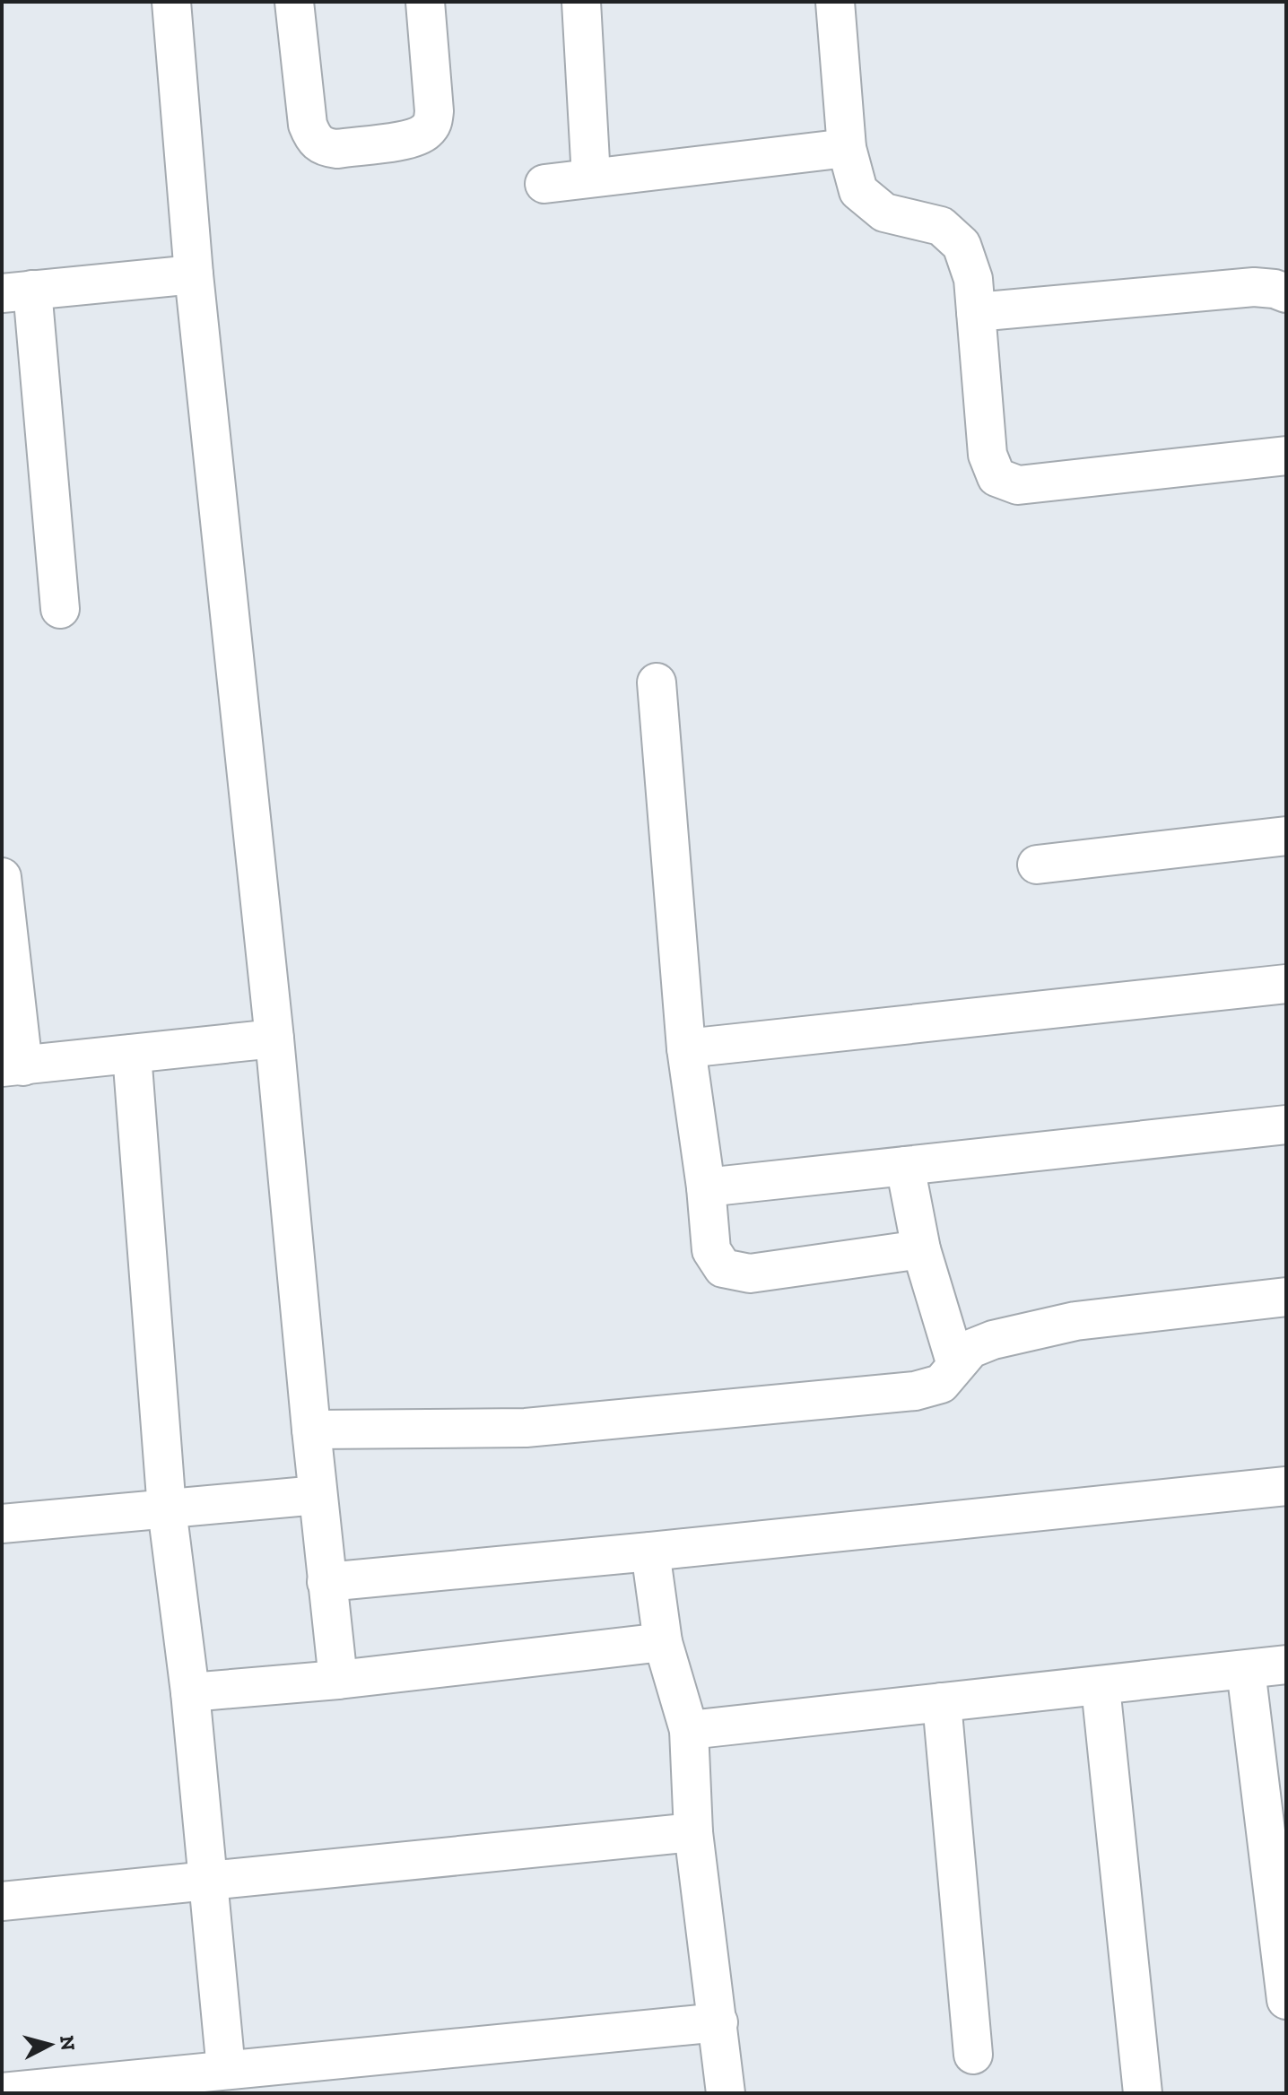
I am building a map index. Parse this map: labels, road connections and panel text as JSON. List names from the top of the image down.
{
  "north": "right"
}
